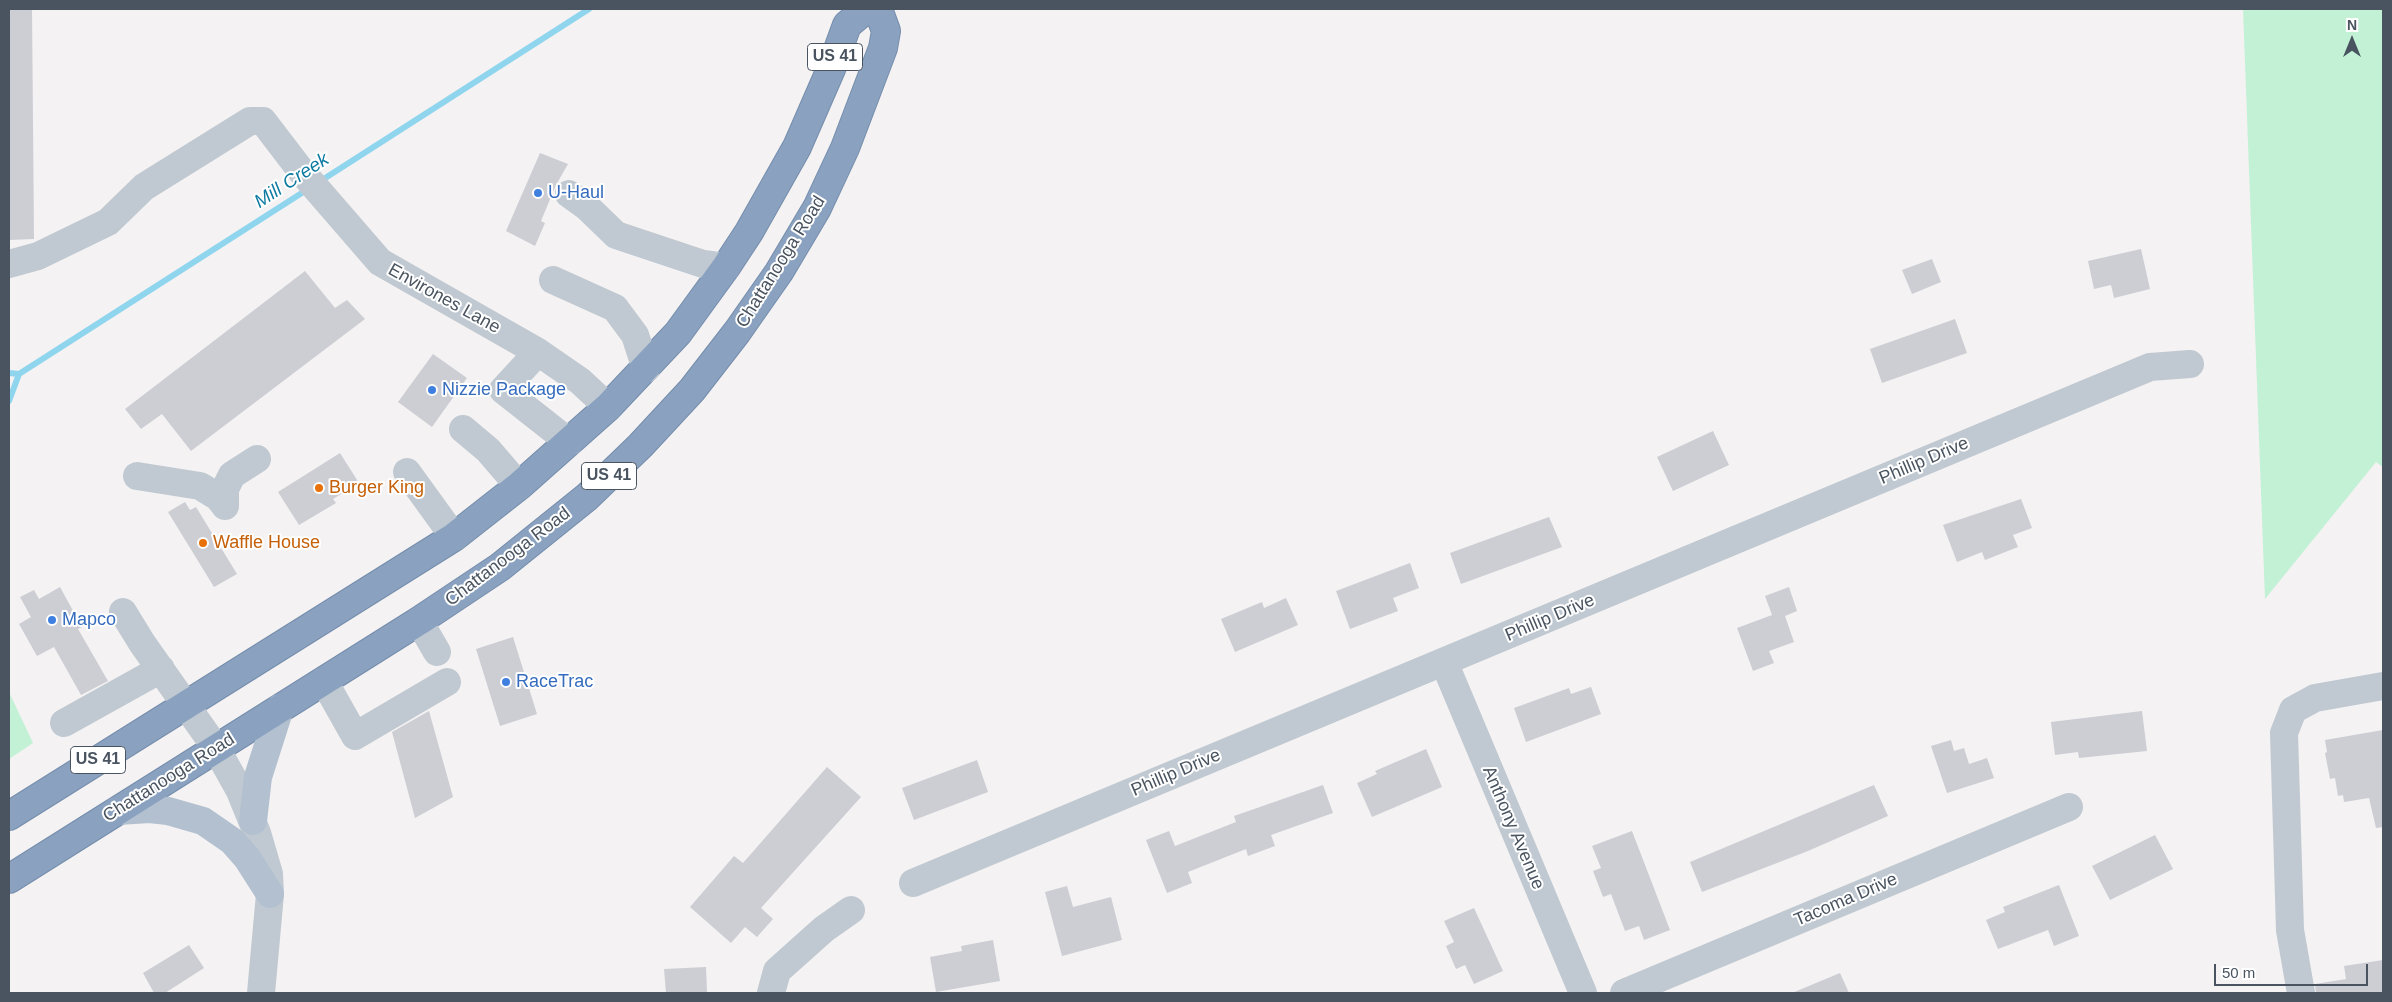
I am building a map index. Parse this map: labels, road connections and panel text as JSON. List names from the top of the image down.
{
  "streets": {
    "highway": ["US 41", "Chattanooga Road"],
    "street": [
      "Environes Lane",
      "Phillip Drive",
      "Anthony Avenue",
      "Tacoma Drive"
    ]
  },
  "crossings": [
    ["US 41", "Environes Lane"],
    ["Phillip Drive", "Anthony Avenue"]
  ],
  "water": ["Mill Creek"],
  "places": [
    "U-Haul",
    "Nizzie Package",
    "Burger King",
    "Waffle House",
    "Mapco",
    "RaceTrac"
  ],
  "scale_bar": "50 m",
  "north": "top"
}
